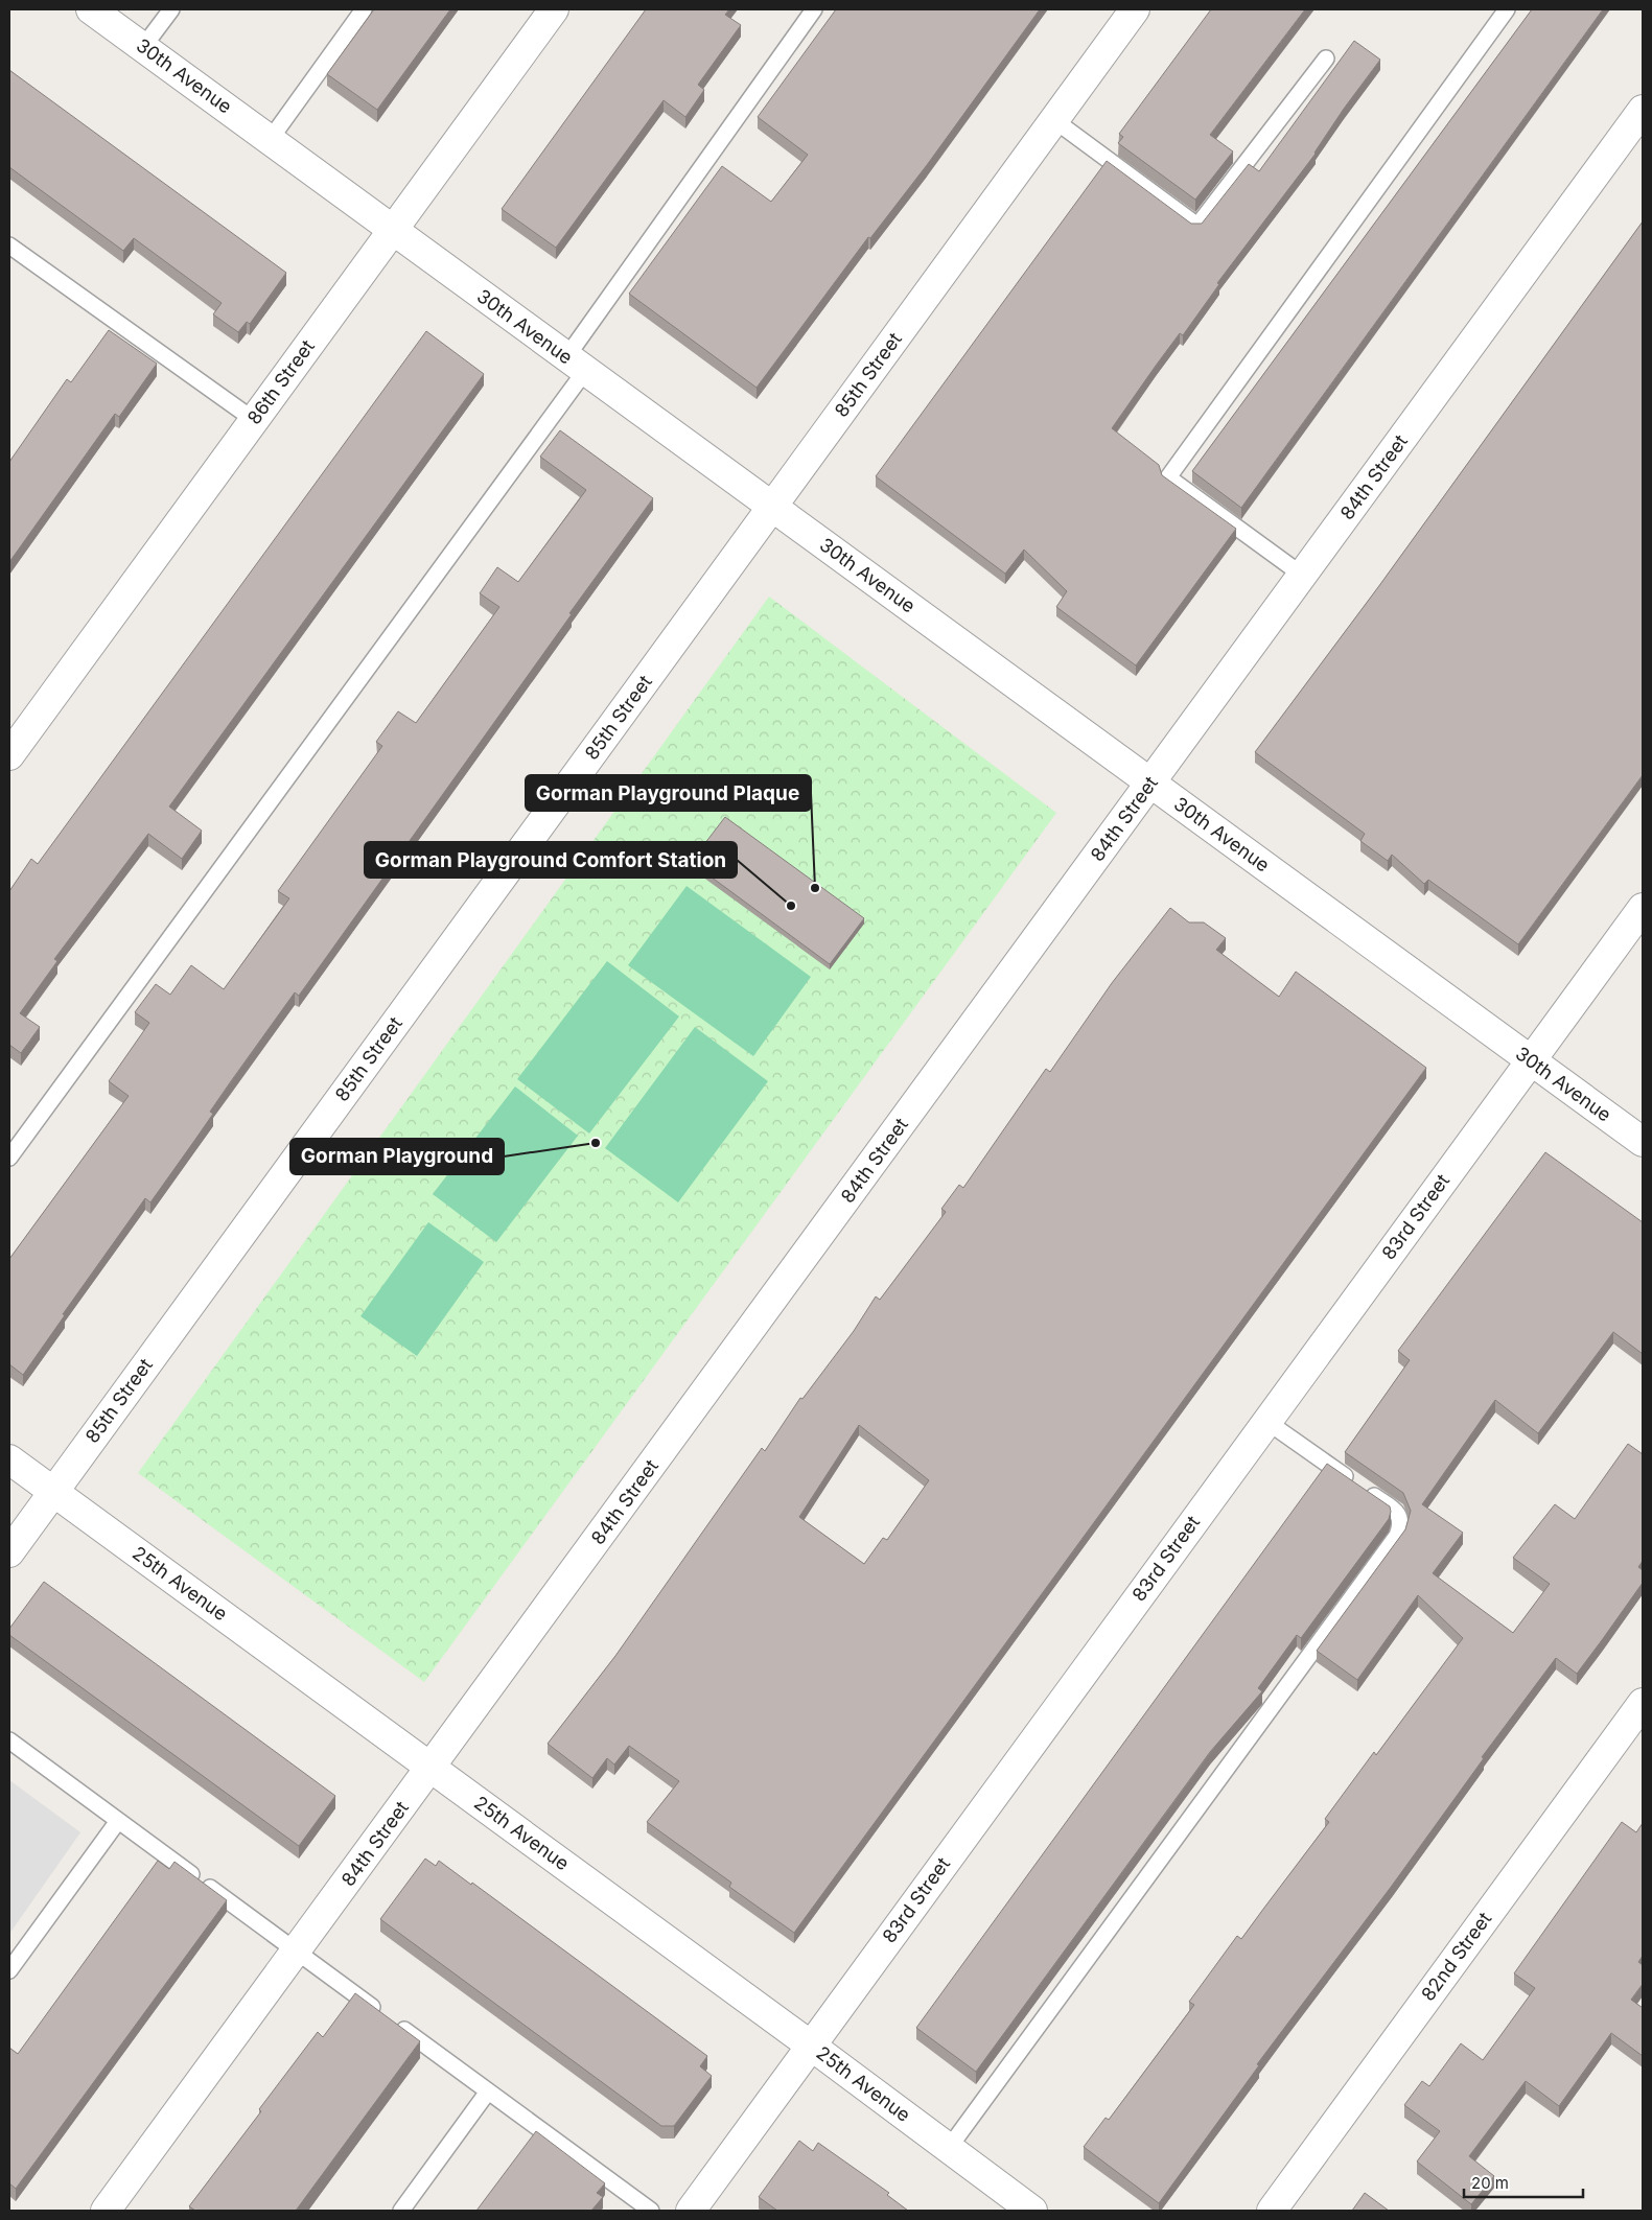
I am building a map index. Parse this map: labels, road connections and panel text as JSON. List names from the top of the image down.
{
  "streets": {
    "street": [
      "30th Avenue",
      "85th Street",
      "86th Street",
      "84th Street",
      "83rd Street",
      "25th Avenue",
      "82nd Street"
    ]
  },
  "crossings": [
    ["30th Avenue", "85th Street"],
    ["30th Avenue", "86th Street"],
    ["30th Avenue", "84th Street"],
    ["30th Avenue", "83rd Street"],
    ["85th Street", "25th Avenue"],
    ["84th Street", "25th Avenue"],
    ["83rd Street", "25th Avenue"]
  ],
  "places": ["Gorman Playground Plaque", "Gorman Playground Comfort Station", "Gorman Playground"],
  "scale_bar": "20 m"
}
